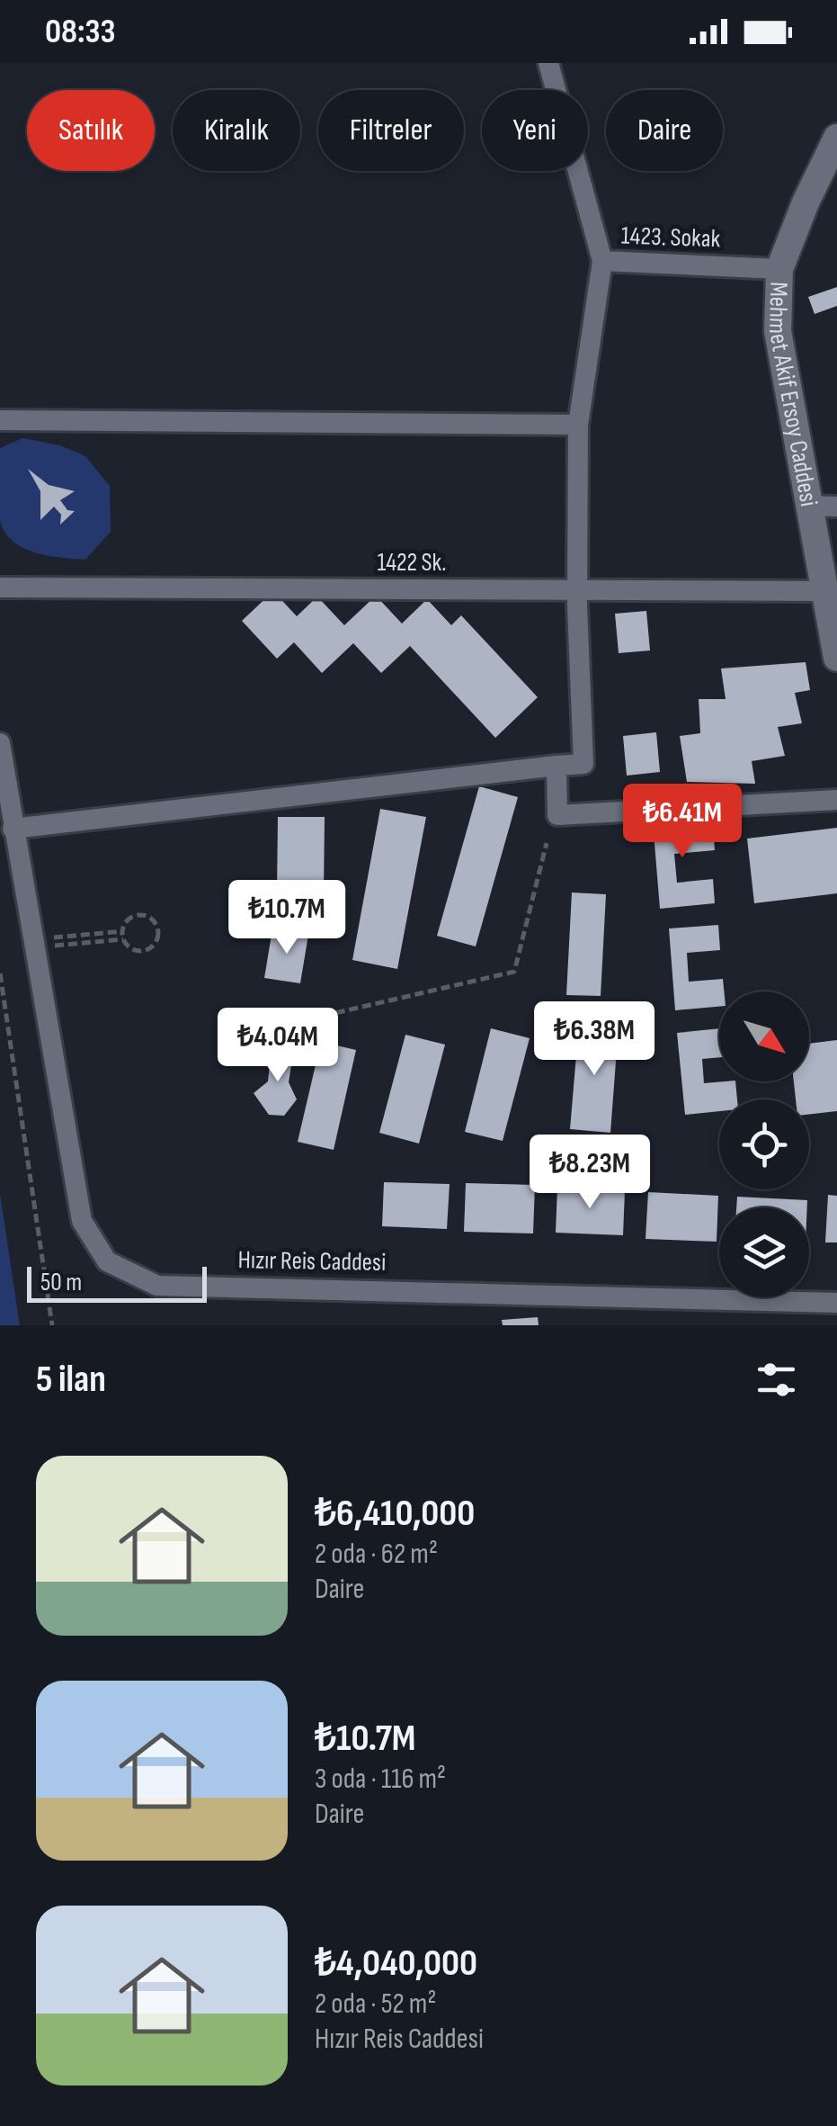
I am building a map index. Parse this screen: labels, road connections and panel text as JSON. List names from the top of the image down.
{
  "streets": {
    "main road": ["Mehmet Akif Ersoy Caddesi"],
    "street": ["1423. Sokak", "1422 Sk.", "Hızır Reis Caddesi"]
  },
  "crossings": [
    ["1423. Sokak", "Mehmet Akif Ersoy Caddesi"],
    ["Mehmet Akif Ersoy Caddesi", "1422 Sk."]
  ],
  "scale_bar": "50 m",
  "north": "bottom right",
  "page": {
    "status": "08:33",
    "chip": [
      "Satılık",
      "Kiralık",
      "Filtreler",
      "Yeni",
      "Daire"
    ],
    "price": [
      "₺6.41M",
      "₺10.7M",
      "₺6.38M",
      "₺4.04M",
      "₺8.23M"
    ],
    "scale": "50 m",
    "heading": "5 ilan",
    "list": [
      {
        "name": "₺6,410,000",
        "note": "2 oda · 62 m² · Daire"
      },
      {
        "name": "₺10.7M",
        "note": "3 oda · 116 m² · Daire"
      },
      {
        "name": "₺4,040,000",
        "note": "2 oda · 52 m² · Hızır Reis Caddesi"
      }
    ]
  }
}
